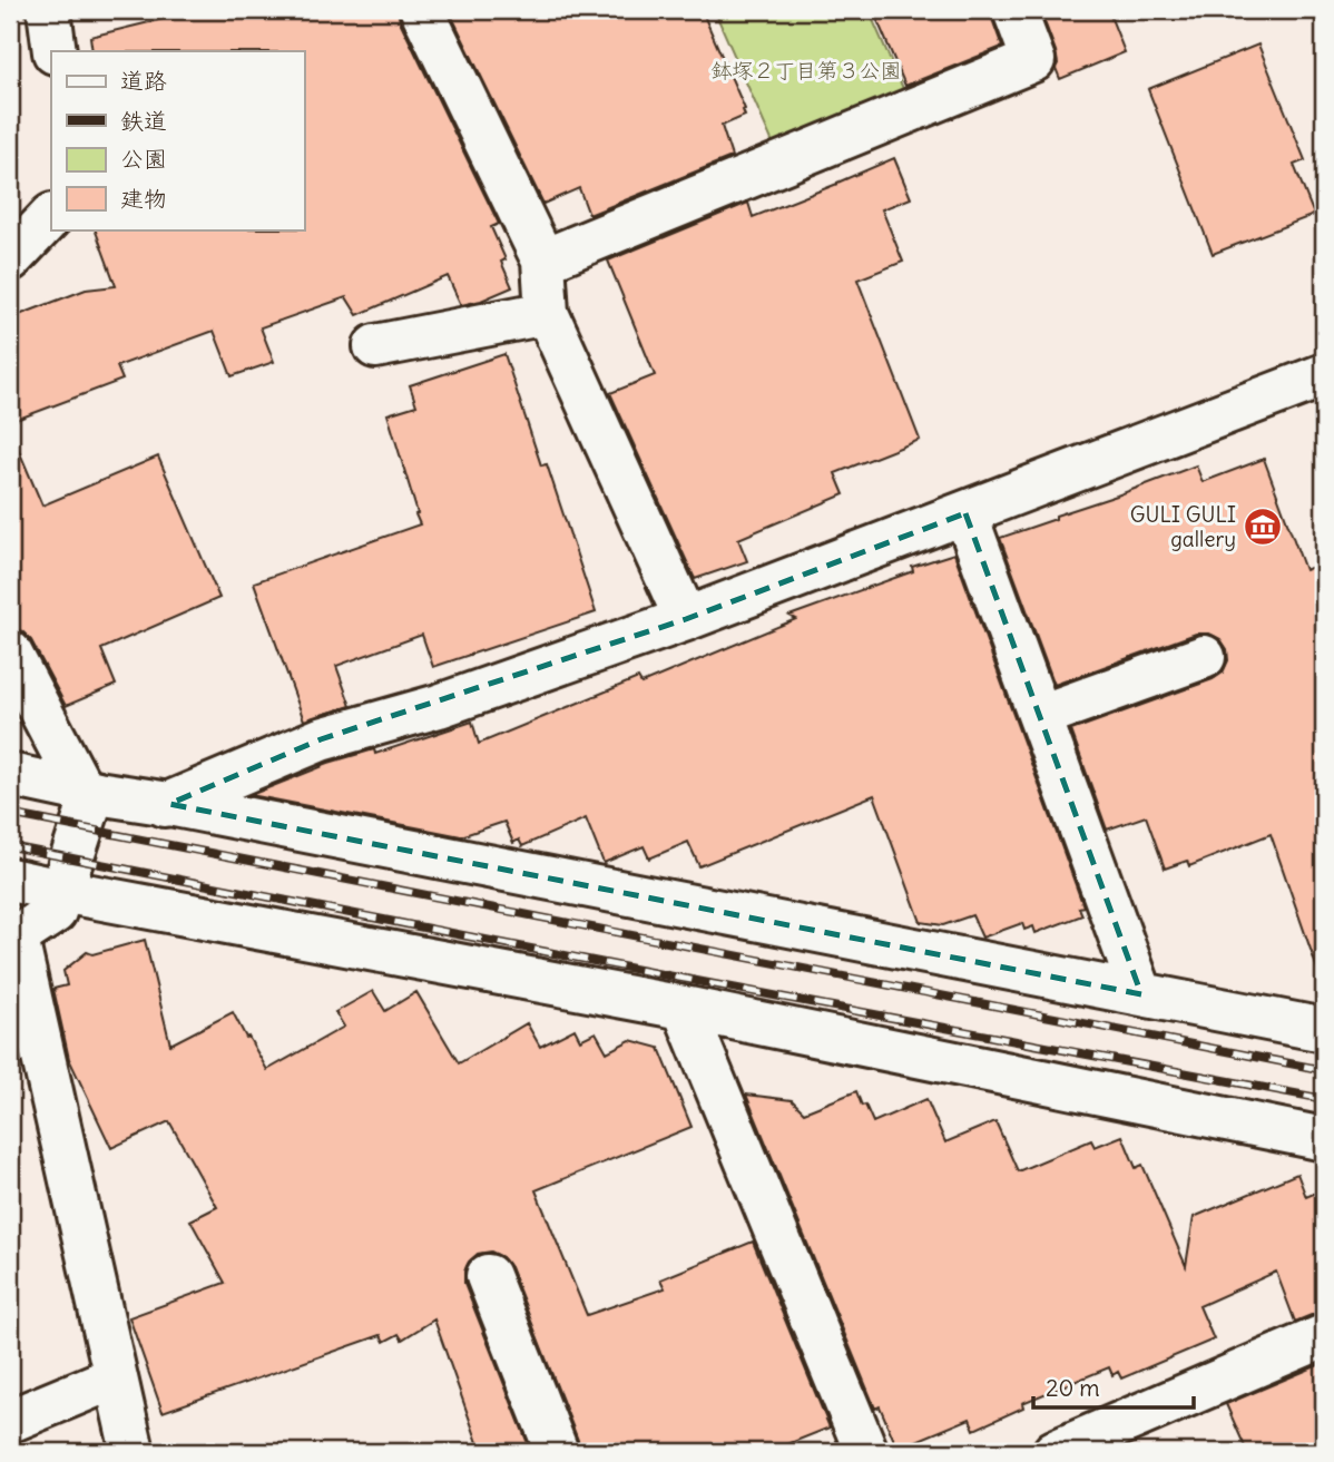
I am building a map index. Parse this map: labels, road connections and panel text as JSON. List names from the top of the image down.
{
  "parks": ["鉢塚２丁目第３公園"],
  "places": {
    "museum": ["GULI GULI gallery"]
  },
  "legend": [
    "道路",
    "鉄道",
    "公園",
    "建物"
  ],
  "scale_bar": "20 m"
}
